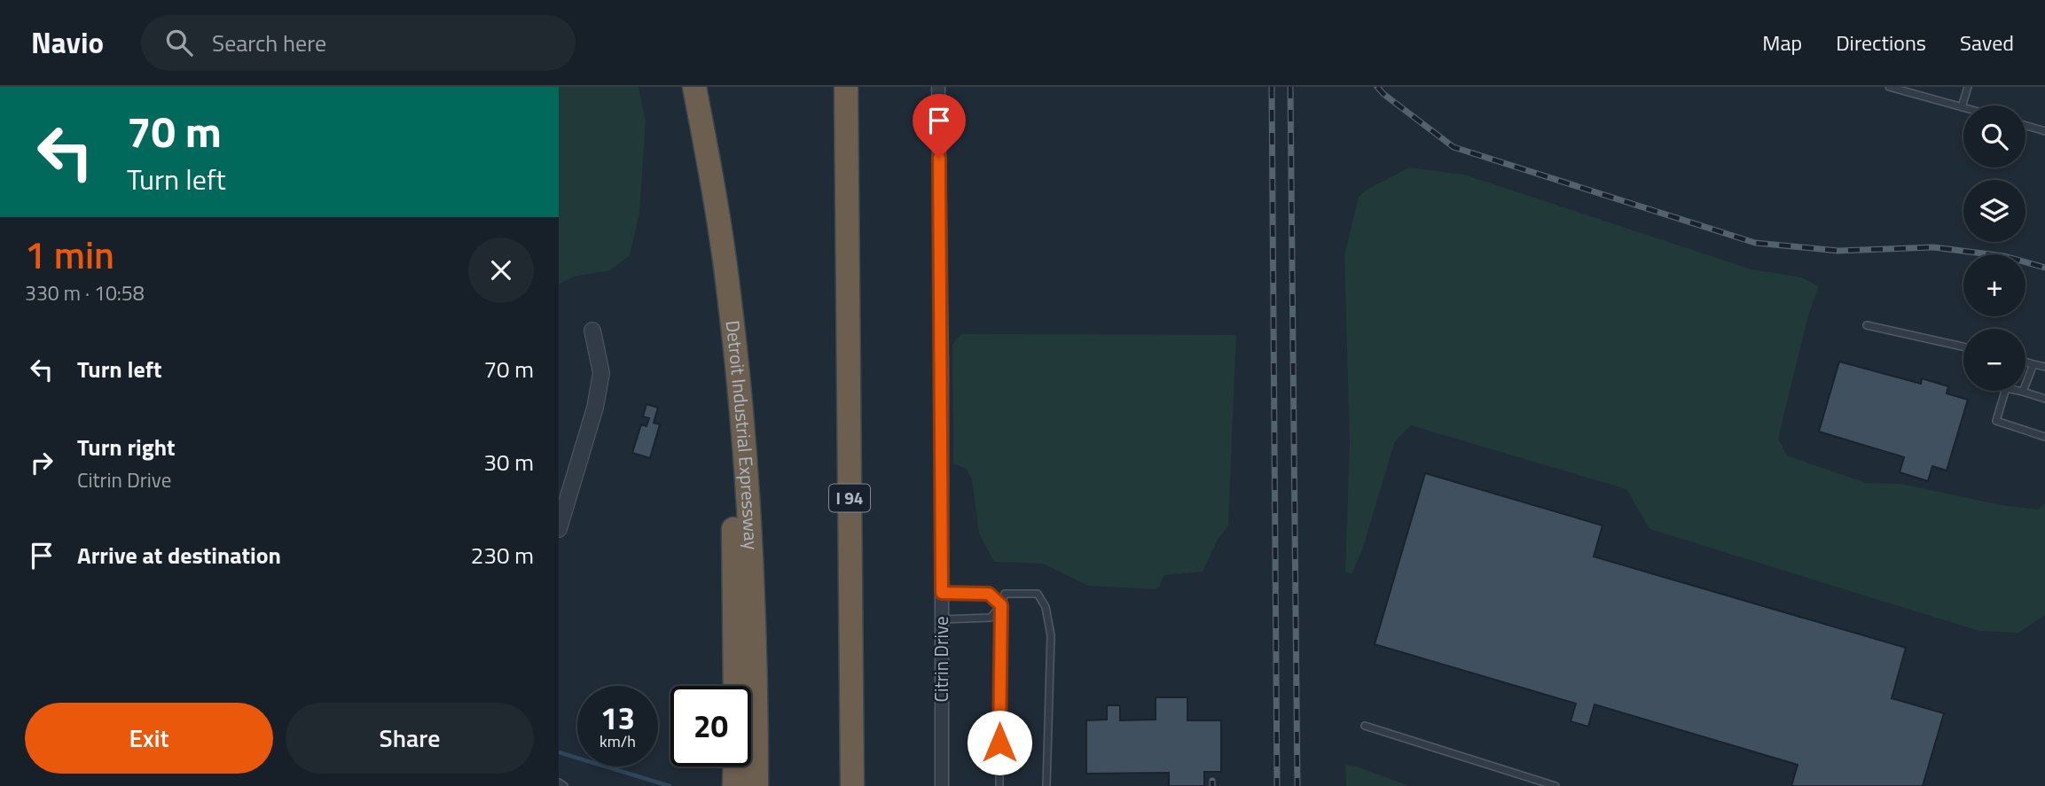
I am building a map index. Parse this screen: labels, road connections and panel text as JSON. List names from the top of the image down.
{
  "streets": {
    "highway": ["Detroit Industrial Expressway", "I 94"],
    "street": ["Citrin Drive"]
  },
  "page": {
    "header": "Navio",
    "search": "Search here",
    "nav": ["Map", "Directions", "Saved"],
    "turn": ["70 m", "Turn left"],
    "map_buttons": ["+", "−"],
    "heading": ["1 min", "330 m · 10:58"],
    "list": [
      {
        "name": "Turn left",
        "value": "70 m"
      },
      {
        "name": "Turn right",
        "note": "Citrin Drive",
        "value": "30 m"
      },
      {
        "name": "Arrive at destination",
        "value": "230 m"
      }
    ],
    "speed": "13 km/h",
    "limit": "20",
    "buttons": ["Exit", "Share"]
  }
}
